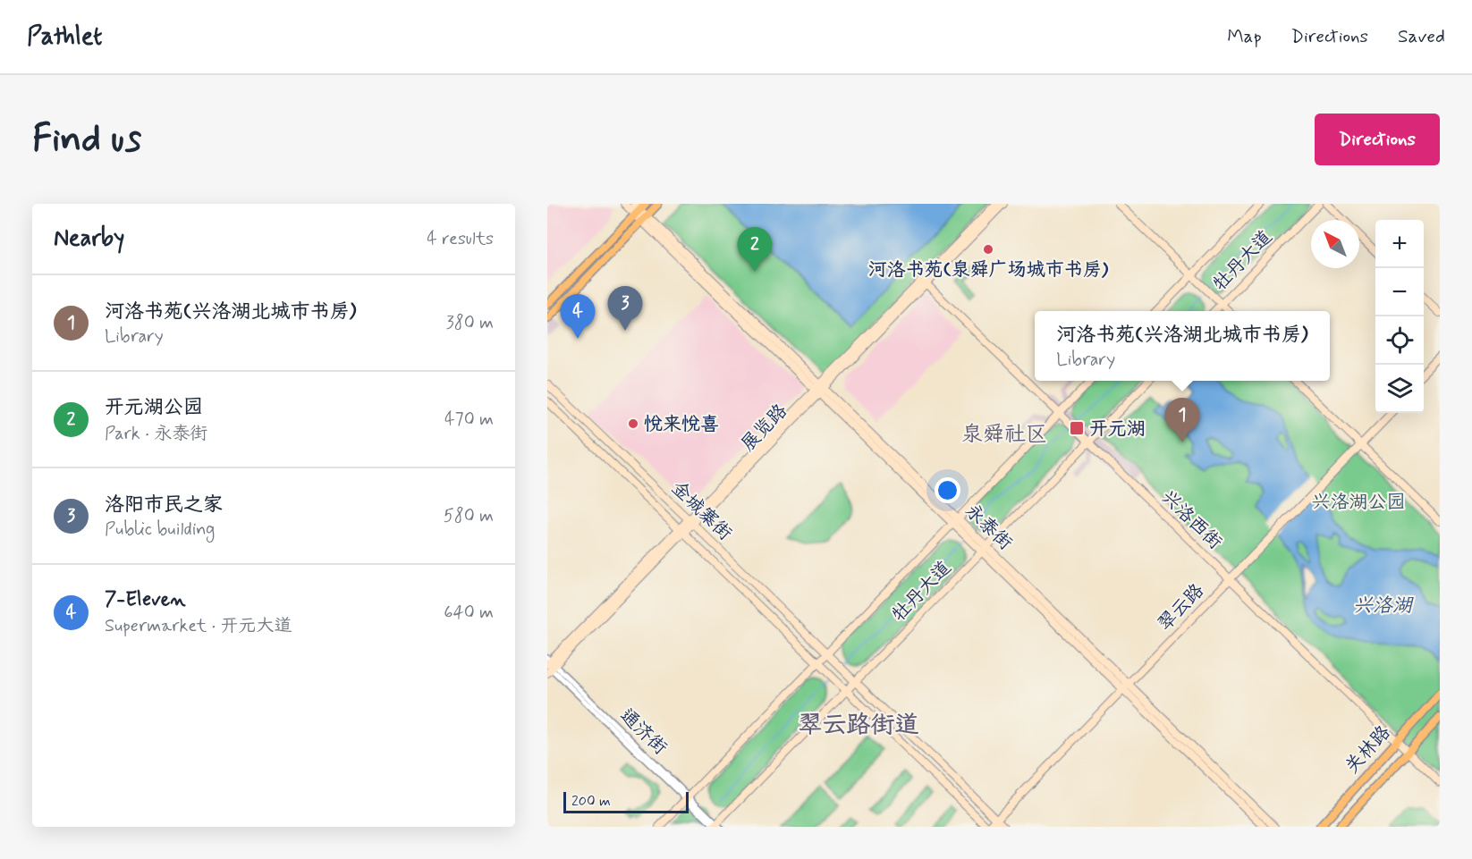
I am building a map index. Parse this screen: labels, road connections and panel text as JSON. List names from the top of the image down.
{
  "streets": {
    "main road": [
      "牡丹大道",
      "展览路",
      "金城寨街",
      "兴洛西街",
      "永泰街",
      "翠云路",
      "关林路"
    ],
    "street": ["通济街"]
  },
  "crossings": [
    ["牡丹大道", "金城寨街"],
    ["牡丹大道", "兴洛西街"],
    ["牡丹大道", "永泰街"],
    ["牡丹大道", "通济街"],
    ["展览路", "金城寨街"],
    ["展览路", "兴洛西街"],
    ["展览路", "永泰街"],
    ["展览路", "通济街"],
    ["兴洛西街", "翠云路"],
    ["兴洛西街", "关林路"],
    ["永泰街", "翠云路"]
  ],
  "districts": ["泉舜社区", "翠云路街道"],
  "water": ["兴洛湖"],
  "parks": ["兴洛湖公园"],
  "places": {
    "other": ["河洛书苑(泉舜广场城市书房)", "悦来悦喜"],
    "transit": ["开元湖"]
  },
  "scale_bar": "200 m",
  "north": "top left",
  "page": {
    "header": "Pathlet",
    "nav": ["Map", "Directions", "Saved"],
    "buttons": "Directions",
    "title": "Find us",
    "heading": ["Nearby", "4 results"],
    "map_buttons": ["+", "−"],
    "pins": [
      "2",
      "3",
      "4",
      "1"
    ],
    "list": [
      {
        "mark": "1",
        "name": "河洛书苑(兴洛湖北城市书房)",
        "note": "Library",
        "value": "380 m"
      },
      {
        "mark": "2",
        "name": "开元湖公园",
        "note": "Park · 永泰街",
        "value": "470 m"
      },
      {
        "mark": "3",
        "name": "洛阳市民之家",
        "note": "Public building",
        "value": "580 m"
      },
      {
        "mark": "4",
        "name": "7-Eleven",
        "note": "Supermarket · 开元大道",
        "value": "640 m"
      }
    ],
    "popup": ["河洛书苑(兴洛湖北城市书房)", "Library"],
    "scale": "200 m"
  }
}
